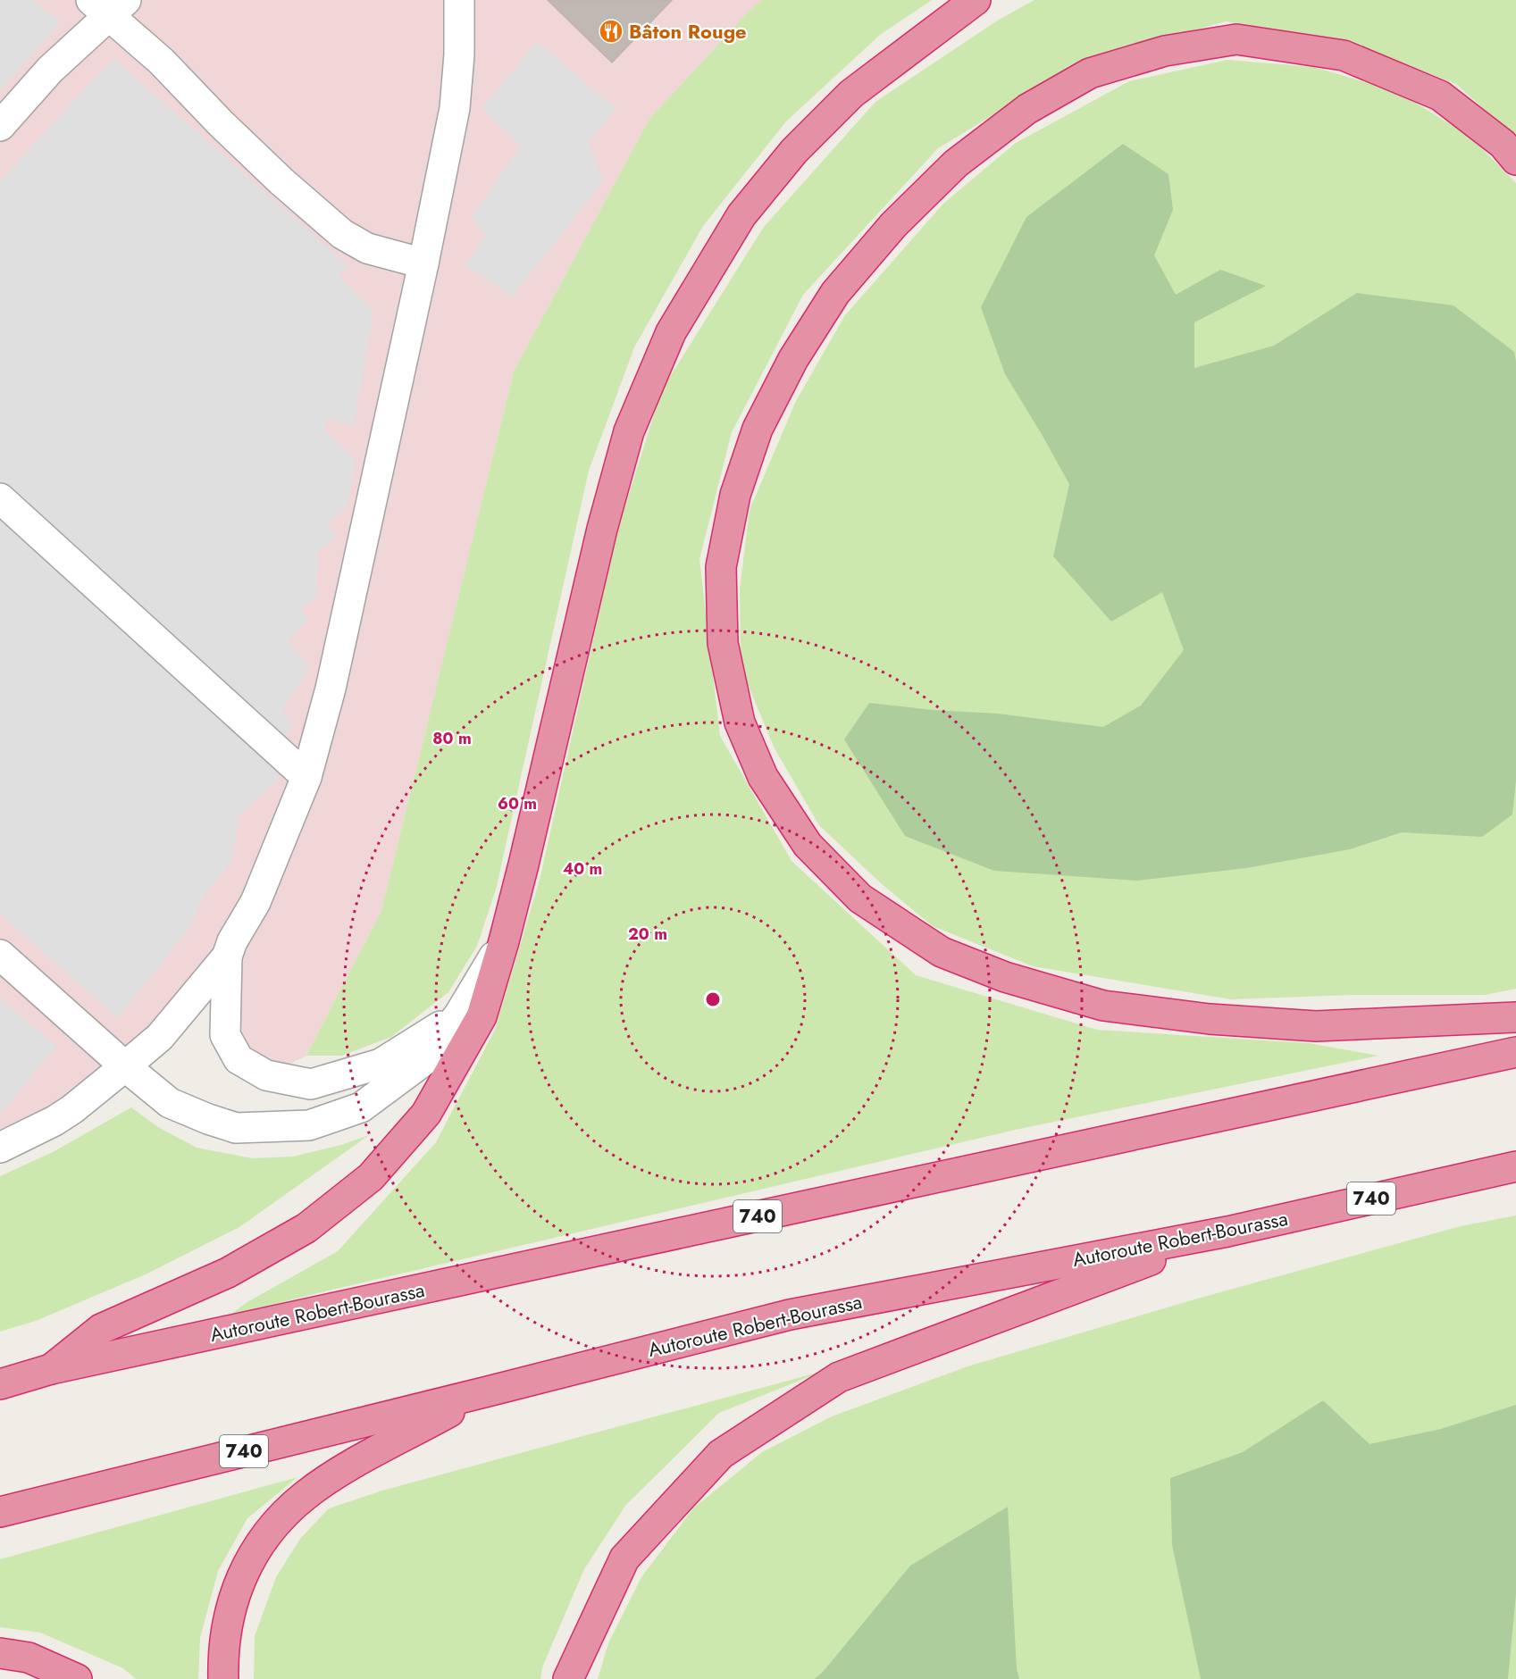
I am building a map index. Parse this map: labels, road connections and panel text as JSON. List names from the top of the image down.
{
  "streets": {
    "highway": ["740", "Autoroute Robert-Bourassa"]
  },
  "places": {
    "restaurant": ["Bâton Rouge"]
  },
  "rings": [
    "80 m",
    "60 m",
    "40 m",
    "20 m"
  ]
}
